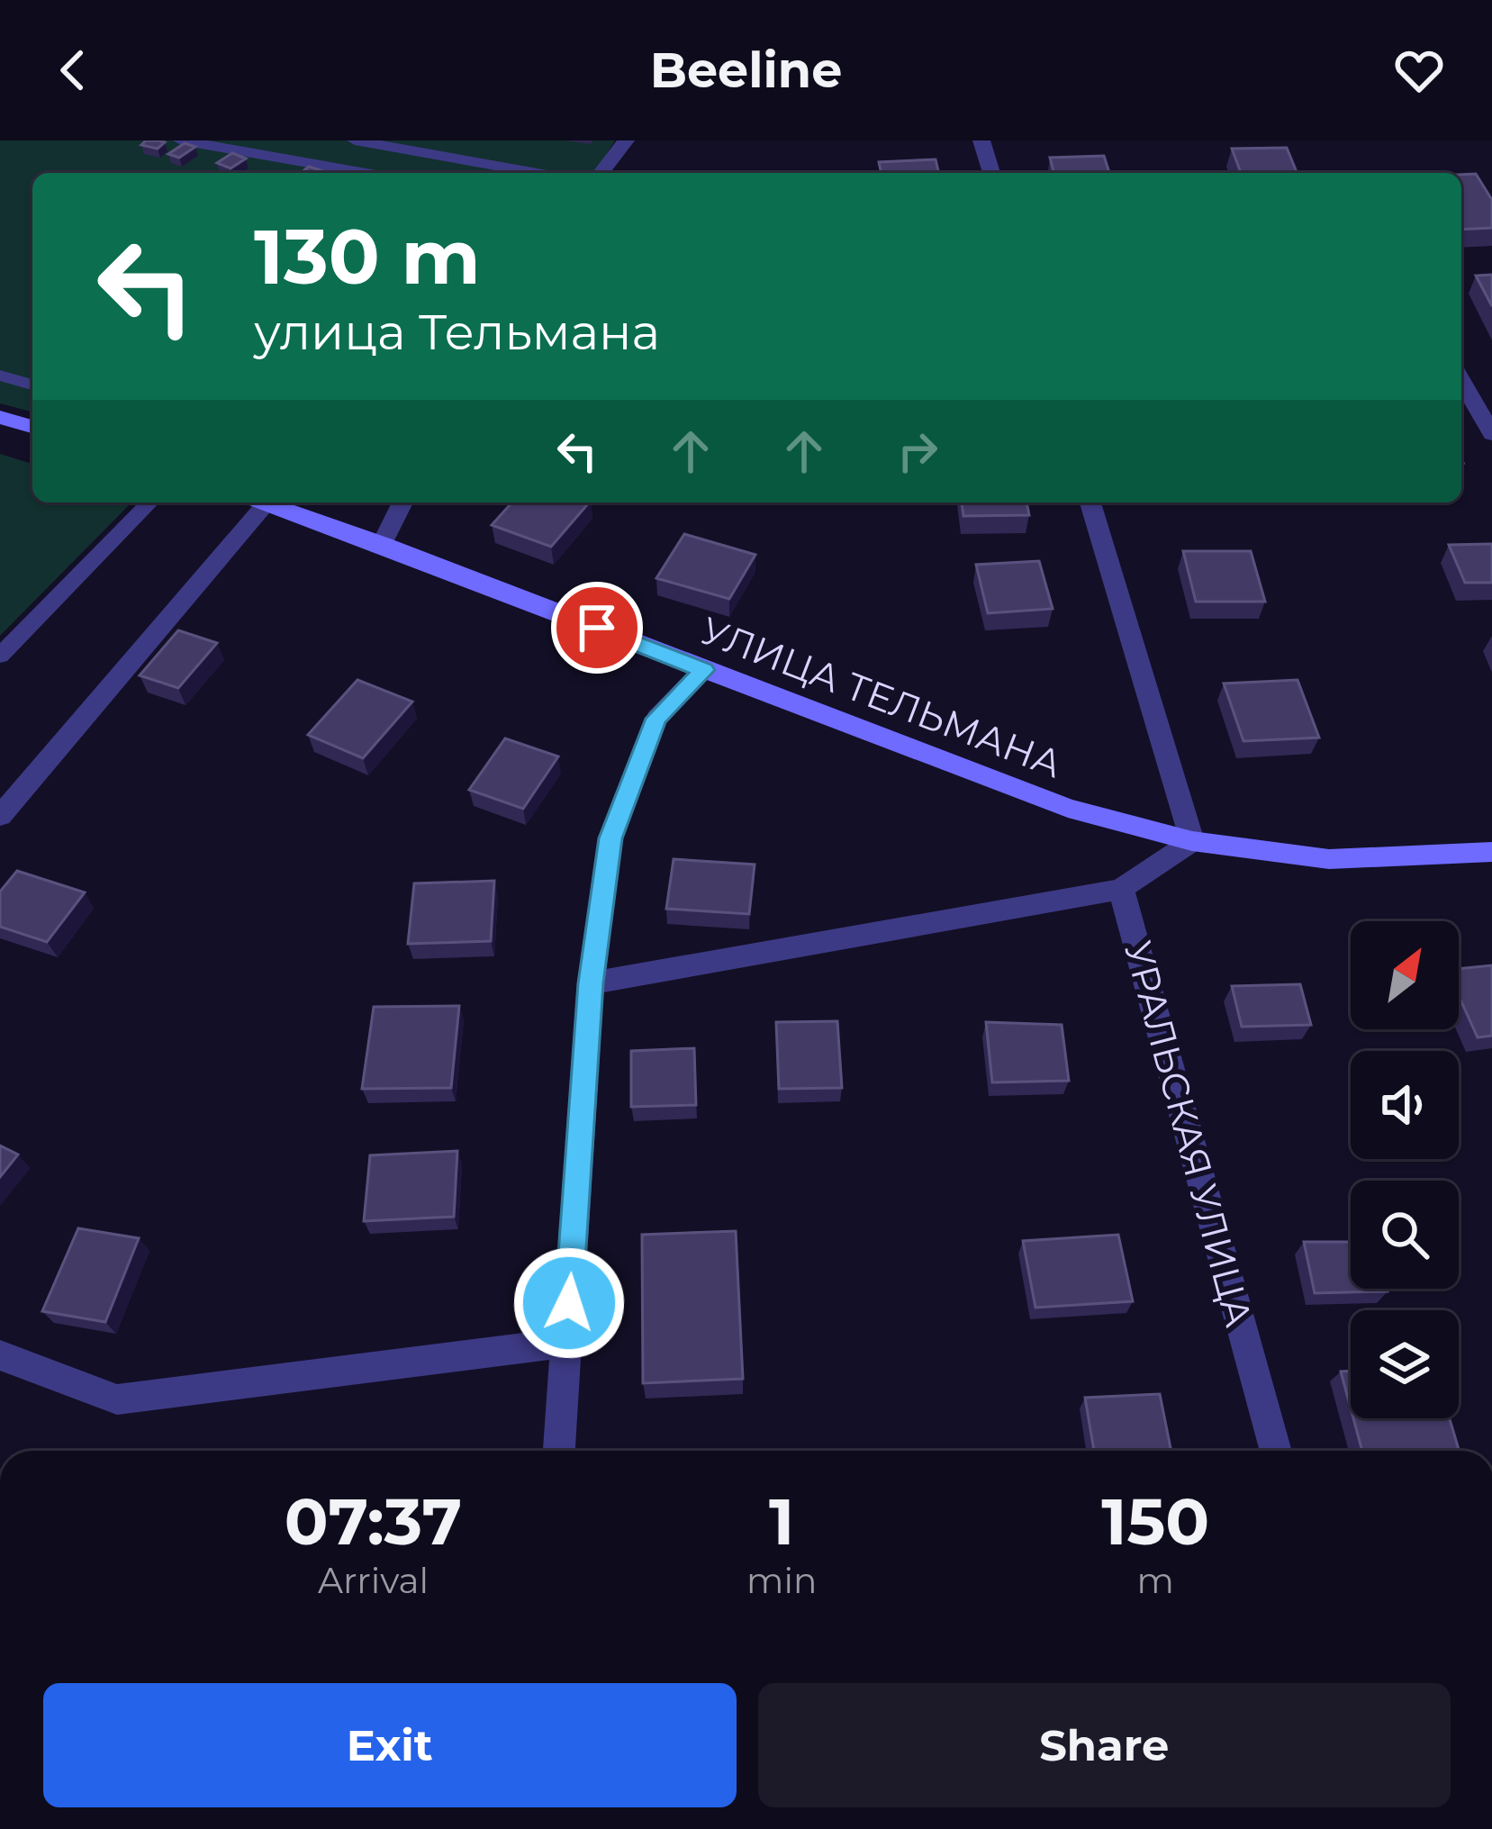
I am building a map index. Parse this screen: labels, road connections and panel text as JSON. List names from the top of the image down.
{
  "streets": {
    "street": ["УЛИЦА ТЕЛЬМАНА", "УРАЛЬСКАЯ УЛИЦА"]
  },
  "crossings": [
    ["УЛИЦА ТЕЛЬМАНА", "УРАЛЬСКАЯ УЛИЦА"]
  ],
  "north": "top right",
  "page": {
    "header": "Beeline",
    "turn": ["130 m", "улица Тельмана"],
    "eta": [
      "07:37",
      "Arrival",
      "1",
      "min",
      "150",
      "m"
    ],
    "buttons": ["Exit", "Share"]
  }
}
